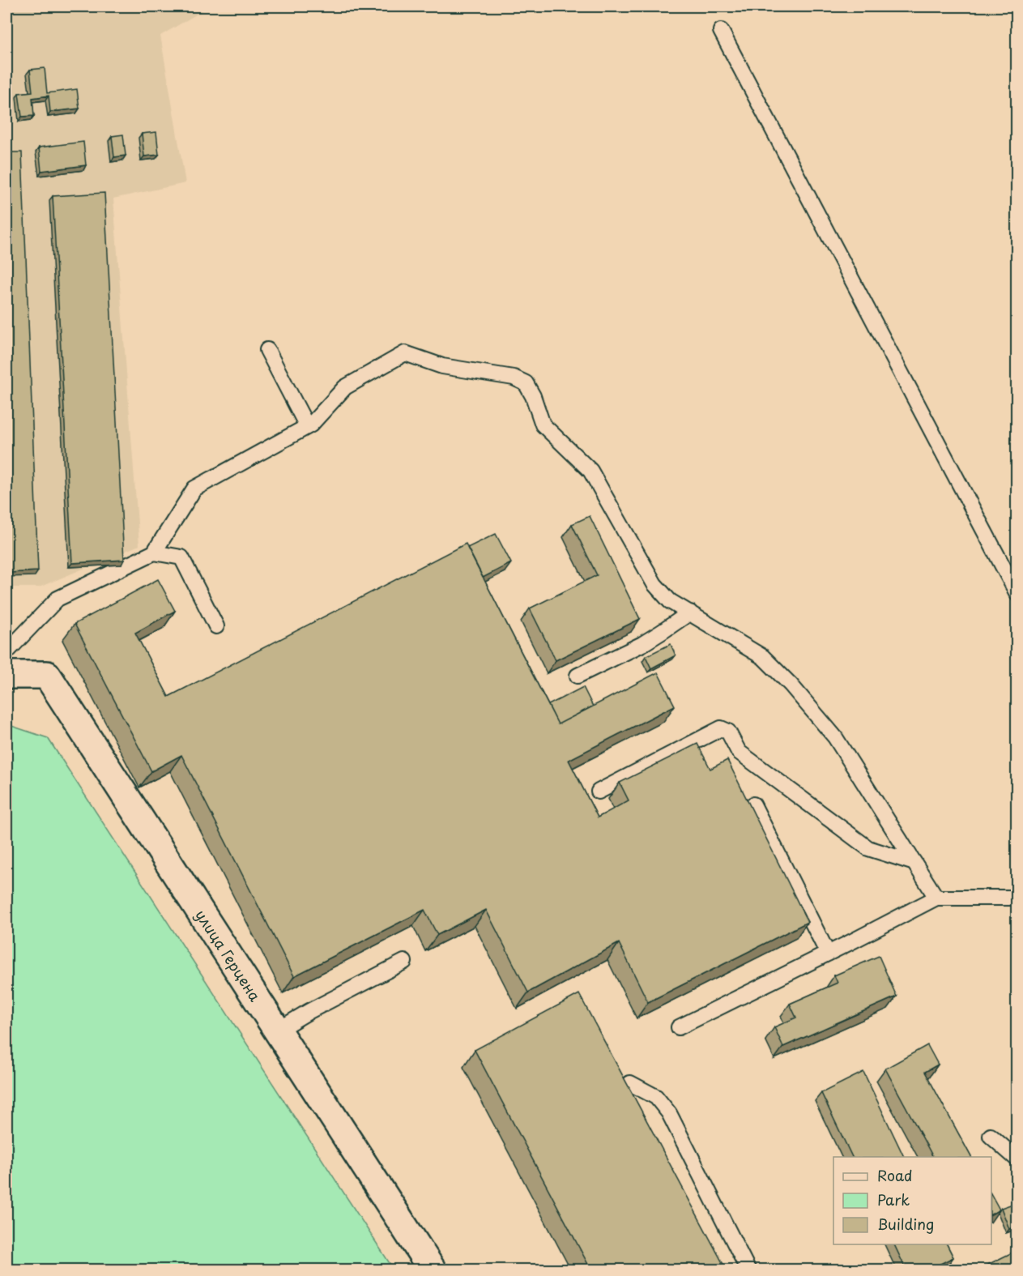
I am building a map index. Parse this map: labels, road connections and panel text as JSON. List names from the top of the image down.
{
  "streets": {
    "street": ["улица Герцена"]
  },
  "legend": ["Road", "Park", "Building"]
}
